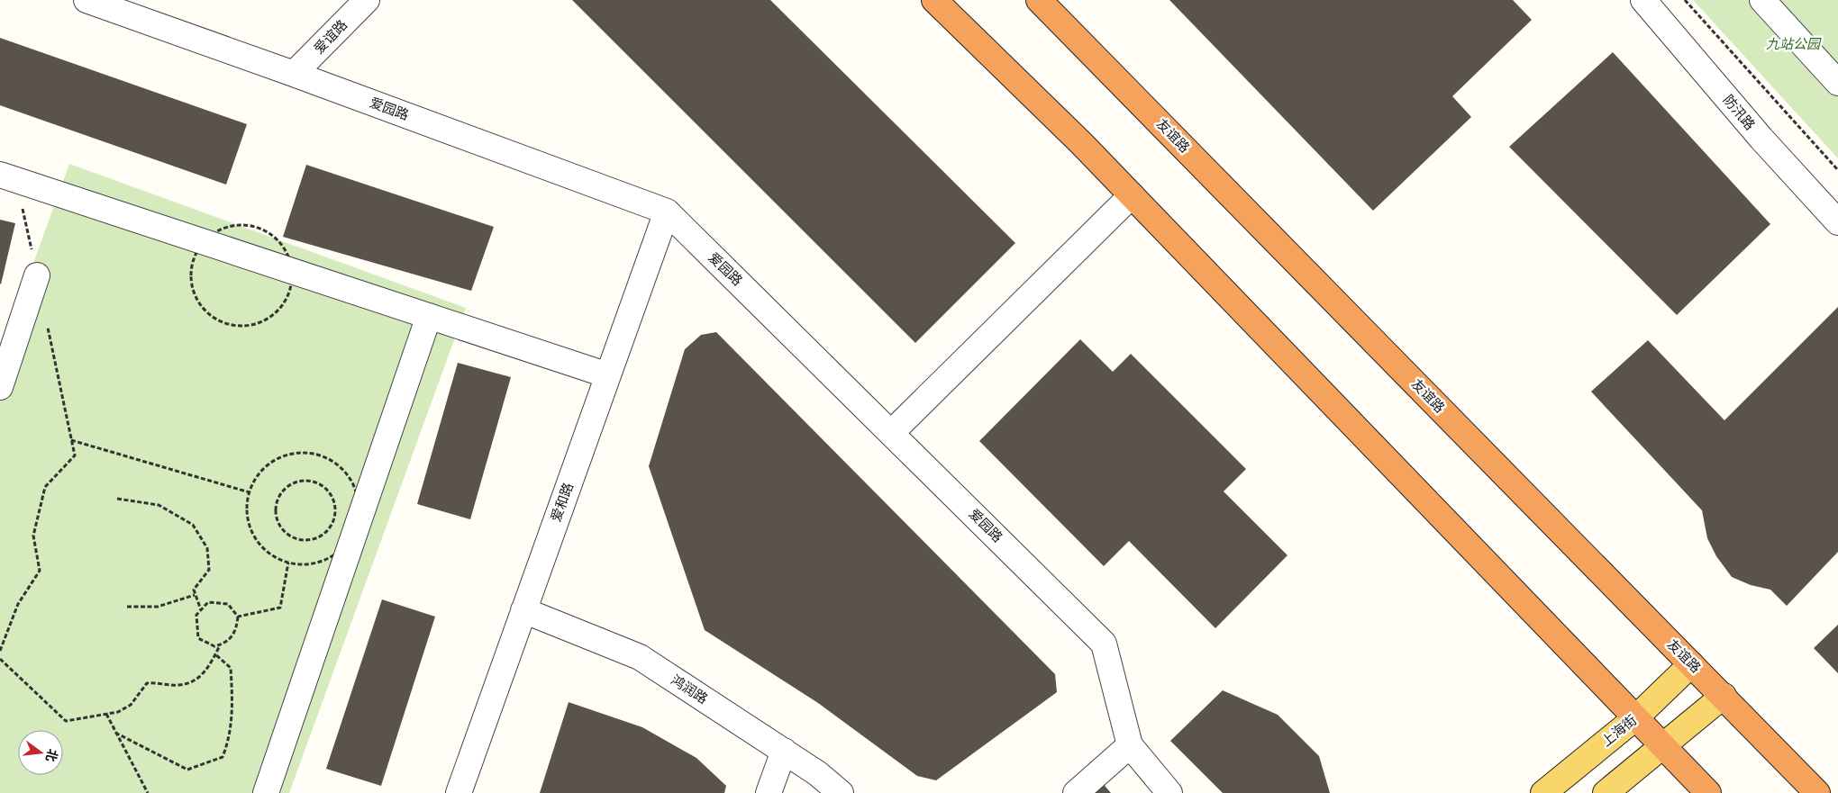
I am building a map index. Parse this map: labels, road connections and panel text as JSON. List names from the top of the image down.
{
  "streets": {
    "highway": ["友谊路"],
    "main road": ["上海街"],
    "street": [
      "爱谊路",
      "爱园路",
      "防汛路",
      "爱和路",
      "鸿润路"
    ]
  },
  "crossings": [
    ["爱谊路", "爱园路"],
    ["爱园路", "爱和路"],
    ["友谊路", "上海街"],
    ["爱和路", "鸿润路"]
  ],
  "parks": ["九站公园"],
  "north": "right"
}
